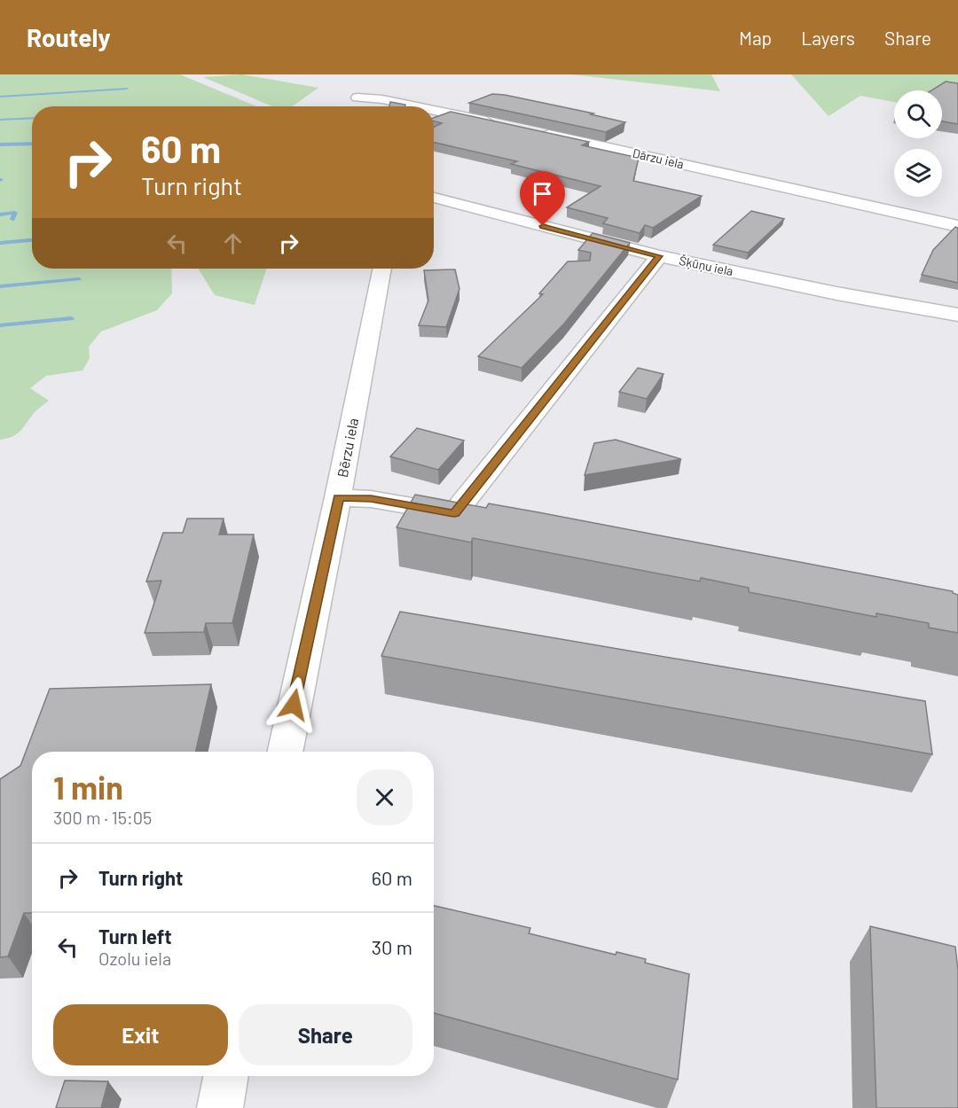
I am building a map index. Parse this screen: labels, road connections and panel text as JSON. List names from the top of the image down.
{
  "streets": {
    "street": ["Dārzu iela", "Šķūņu iela", "Bērzu iela"]
  },
  "page": {
    "header": "Routely",
    "nav": ["Map", "Layers", "Share"],
    "turn": ["60 m", "Turn right"],
    "heading": ["1 min", "300 m · 15:05"],
    "list": [
      {
        "name": "Turn right",
        "value": "60 m"
      },
      {
        "name": "Turn left",
        "note": "Ozolu iela",
        "value": "30 m"
      }
    ],
    "buttons": ["Exit", "Share"]
  }
}
